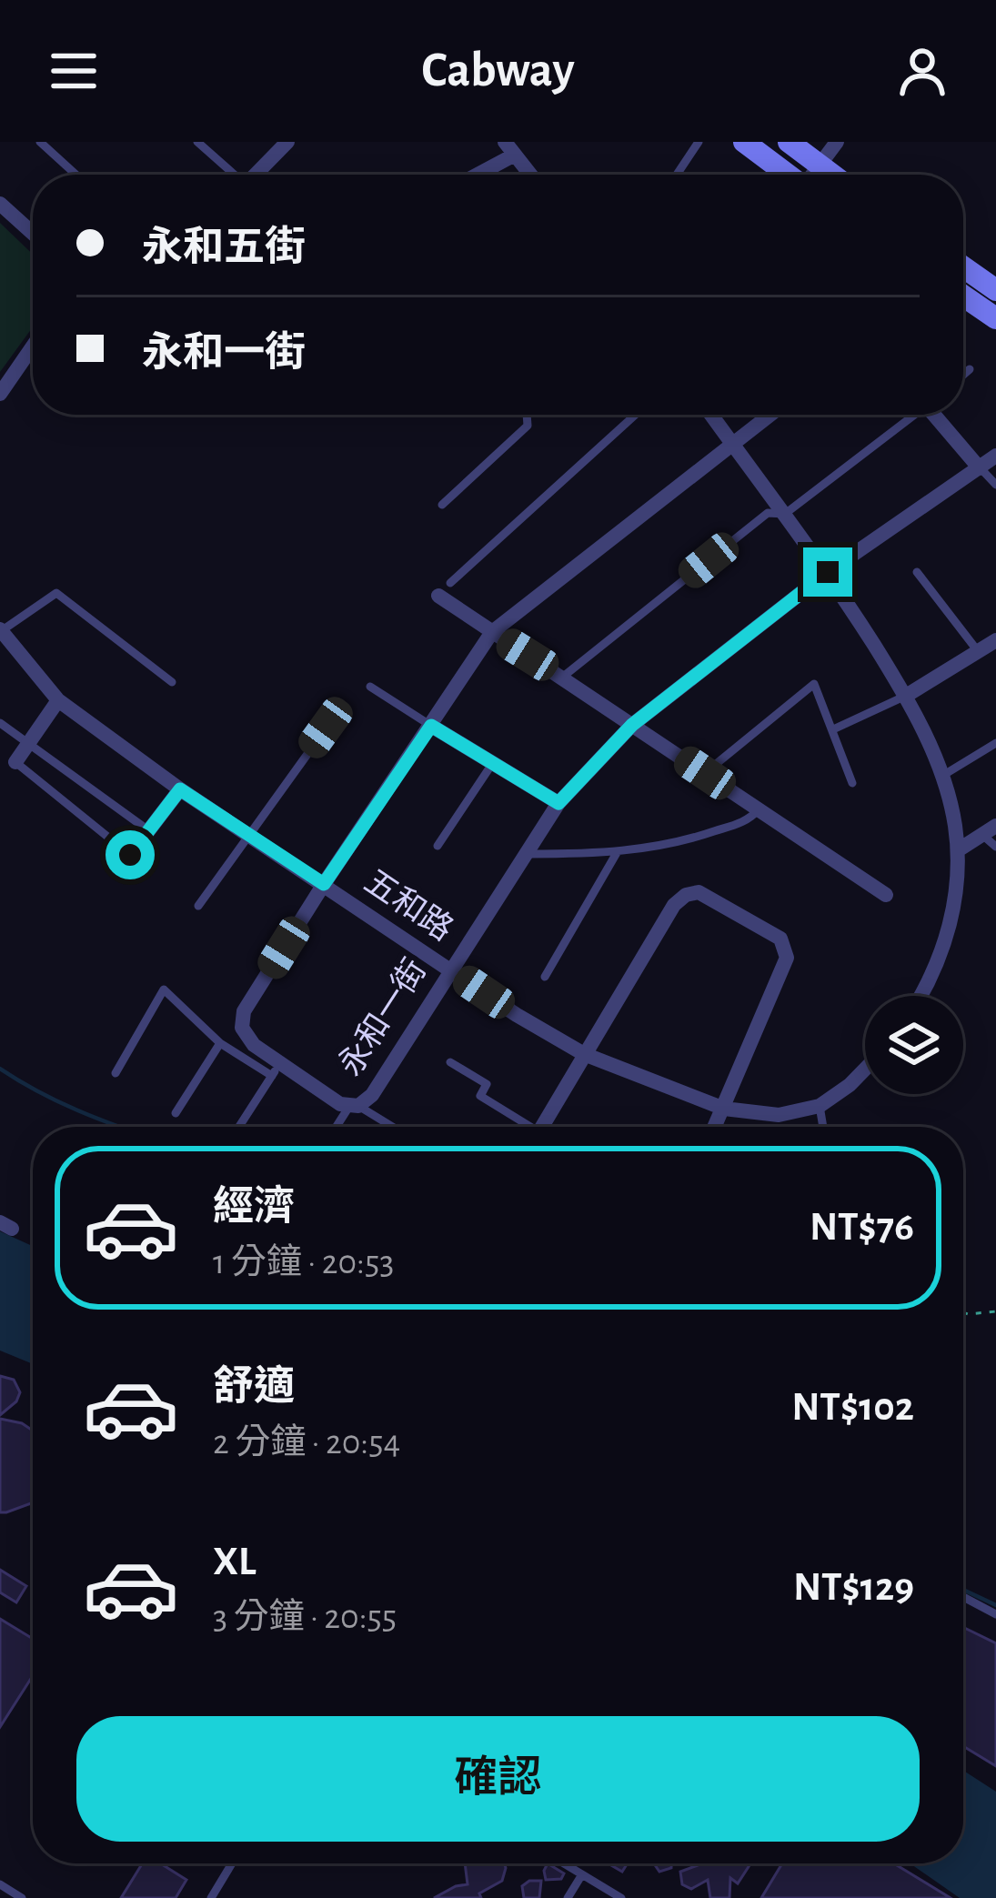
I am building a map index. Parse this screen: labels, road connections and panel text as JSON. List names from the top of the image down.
{
  "streets": {
    "street": ["五和路", "永和一街"]
  },
  "crossings": [
    ["五和路", "永和一街"]
  ],
  "page": {
    "header": "Cabway",
    "banner": ["永和五街", "永和一街"],
    "list": [
      {
        "name": "經濟",
        "note": "1 分鐘 · 20:53",
        "value": "NT$76"
      },
      {
        "name": "舒適",
        "note": "2 分鐘 · 20:54",
        "value": "NT$102"
      },
      {
        "name": "XL",
        "note": "3 分鐘 · 20:55",
        "value": "NT$129"
      }
    ],
    "buttons": "確認"
  }
}
